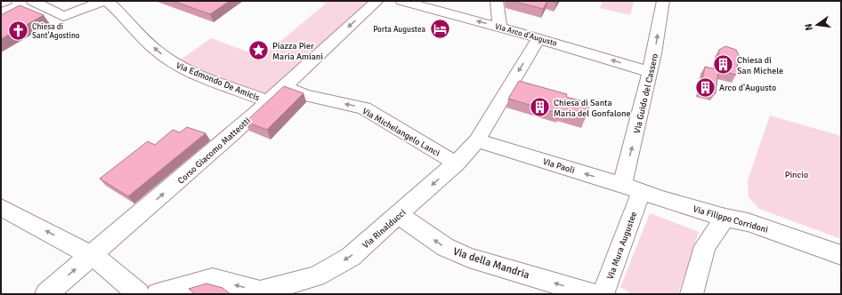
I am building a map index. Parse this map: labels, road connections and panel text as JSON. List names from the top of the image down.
{
  "streets": {
    "street": [
      "Via Arco d'Augusto",
      "Via Edmondo De Amicis",
      "Via Guido del Cassero",
      "Via Michelangelo Lanci",
      "Corso Giacomo Matteotti",
      "Via Paoli",
      "Via Filippo Corridoni",
      "Via Rinalducci",
      "Via Mura Augustee",
      "Via della Mandria"
    ]
  },
  "crossings": [
    ["Via Arco d'Augusto", "Via Guido del Cassero"],
    ["Via Arco d'Augusto", "Via Rinalducci"],
    ["Via Edmondo De Amicis", "Corso Giacomo Matteotti"],
    ["Via Guido del Cassero", "Via Paoli"],
    ["Via Guido del Cassero", "Via Filippo Corridoni"],
    ["Via Guido del Cassero", "Via Mura Augustee"],
    ["Via Michelangelo Lanci", "Corso Giacomo Matteotti"],
    ["Via Michelangelo Lanci", "Via Rinalducci"],
    ["Via Paoli", "Via Filippo Corridoni"],
    ["Via Paoli", "Via Rinalducci"],
    ["Via Paoli", "Via Mura Augustee"],
    ["Via Filippo Corridoni", "Via Mura Augustee"],
    ["Via Rinalducci", "Via della Mandria"]
  ],
  "one_way": [
    "Via Arco d'Augusto",
    "Via Edmondo De Amicis",
    "Via Guido del Cassero",
    "Via Michelangelo Lanci",
    "Via Paoli",
    "Via Rinalducci",
    "Via della Mandria"
  ],
  "parks": ["Pincio"],
  "places": {
    "hotel": ["Porta Augustea"],
    "church": ["Chiesa di Sant'Agostino"],
    "place": ["Piazza Pier Maria Amiani"],
    "building": ["Chiesa di San Michele", "Arco d'Augusto", "Chiesa di Santa Maria del Gonfalone"]
  },
  "north": "left"
}
